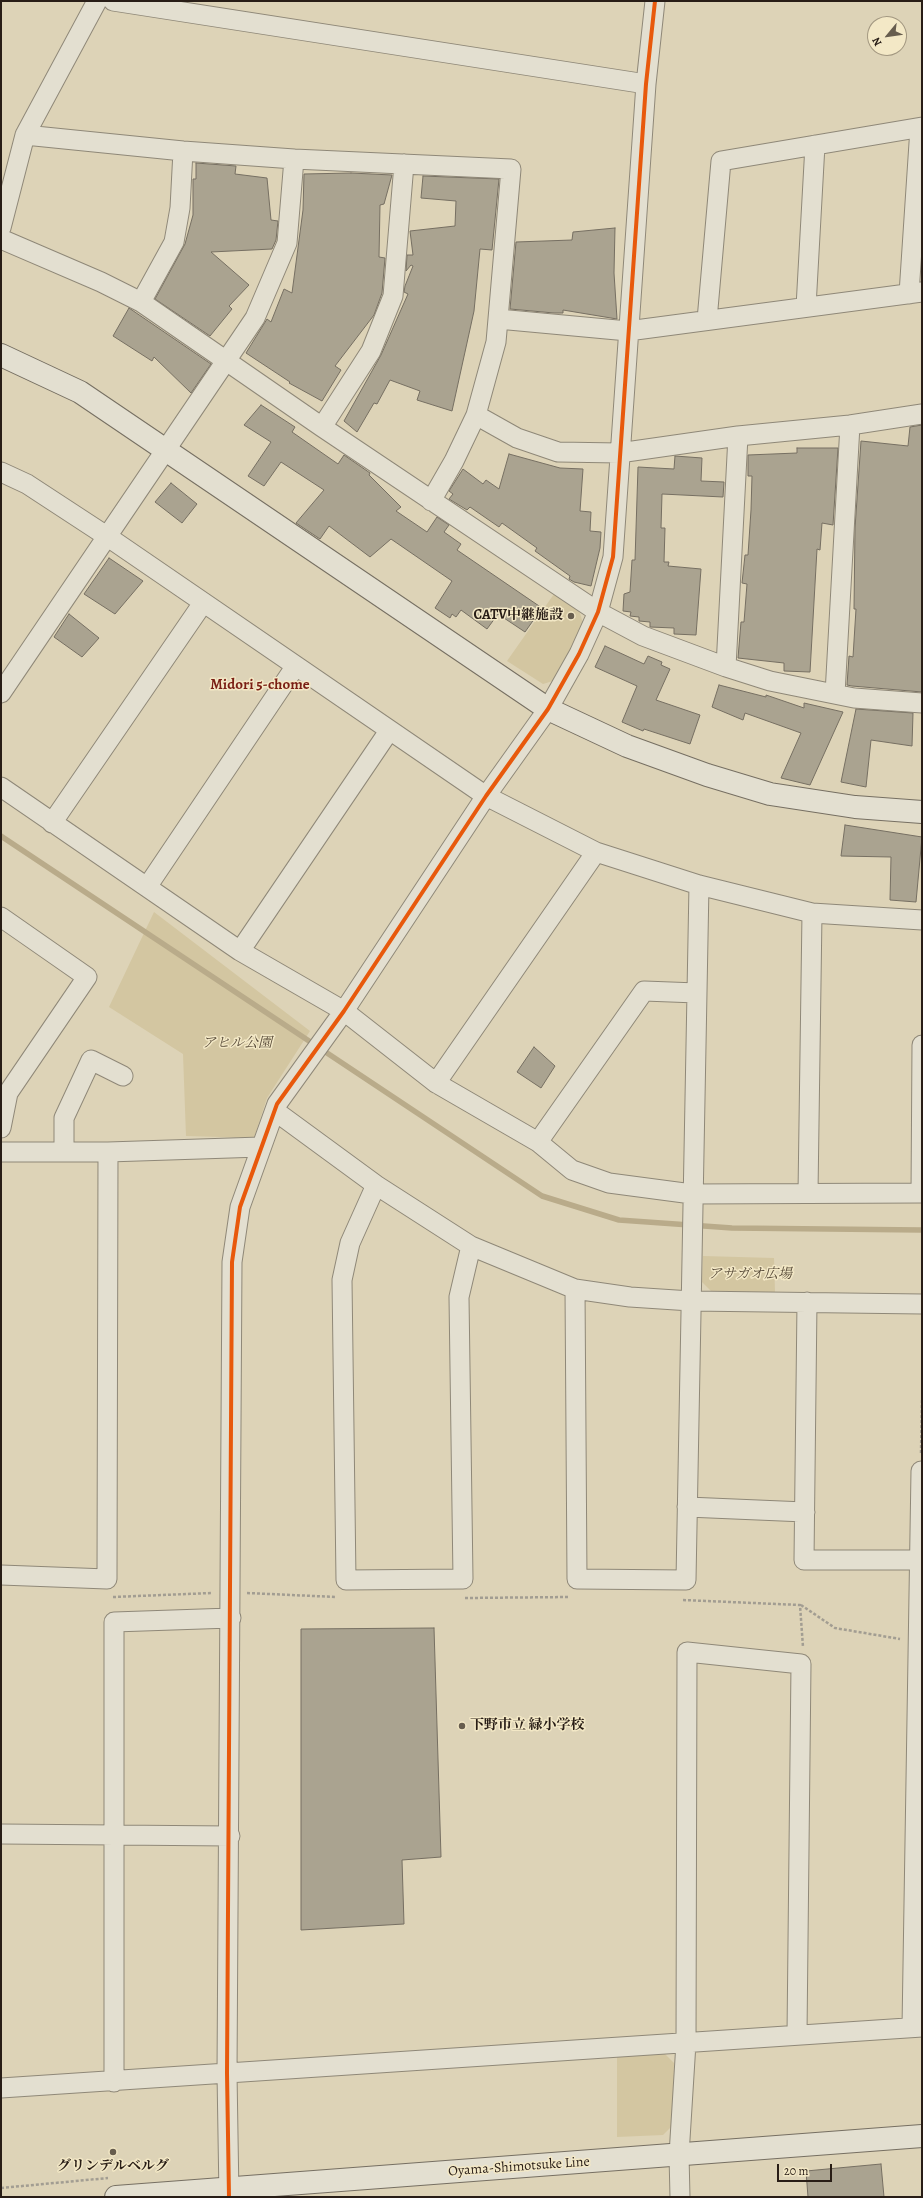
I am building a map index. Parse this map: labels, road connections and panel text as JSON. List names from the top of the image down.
{
  "streets": {
    "street": ["Oyama-Shimotsuke Line"]
  },
  "districts": ["Midori 5-chome"],
  "parks": ["アヒル公園", "アサガオ広場"],
  "places": ["CATV中継施設", "下野市立 緑小学校", "グリンデルベルグ"],
  "scale_bar": "20 m",
  "north": "bottom left"
}
